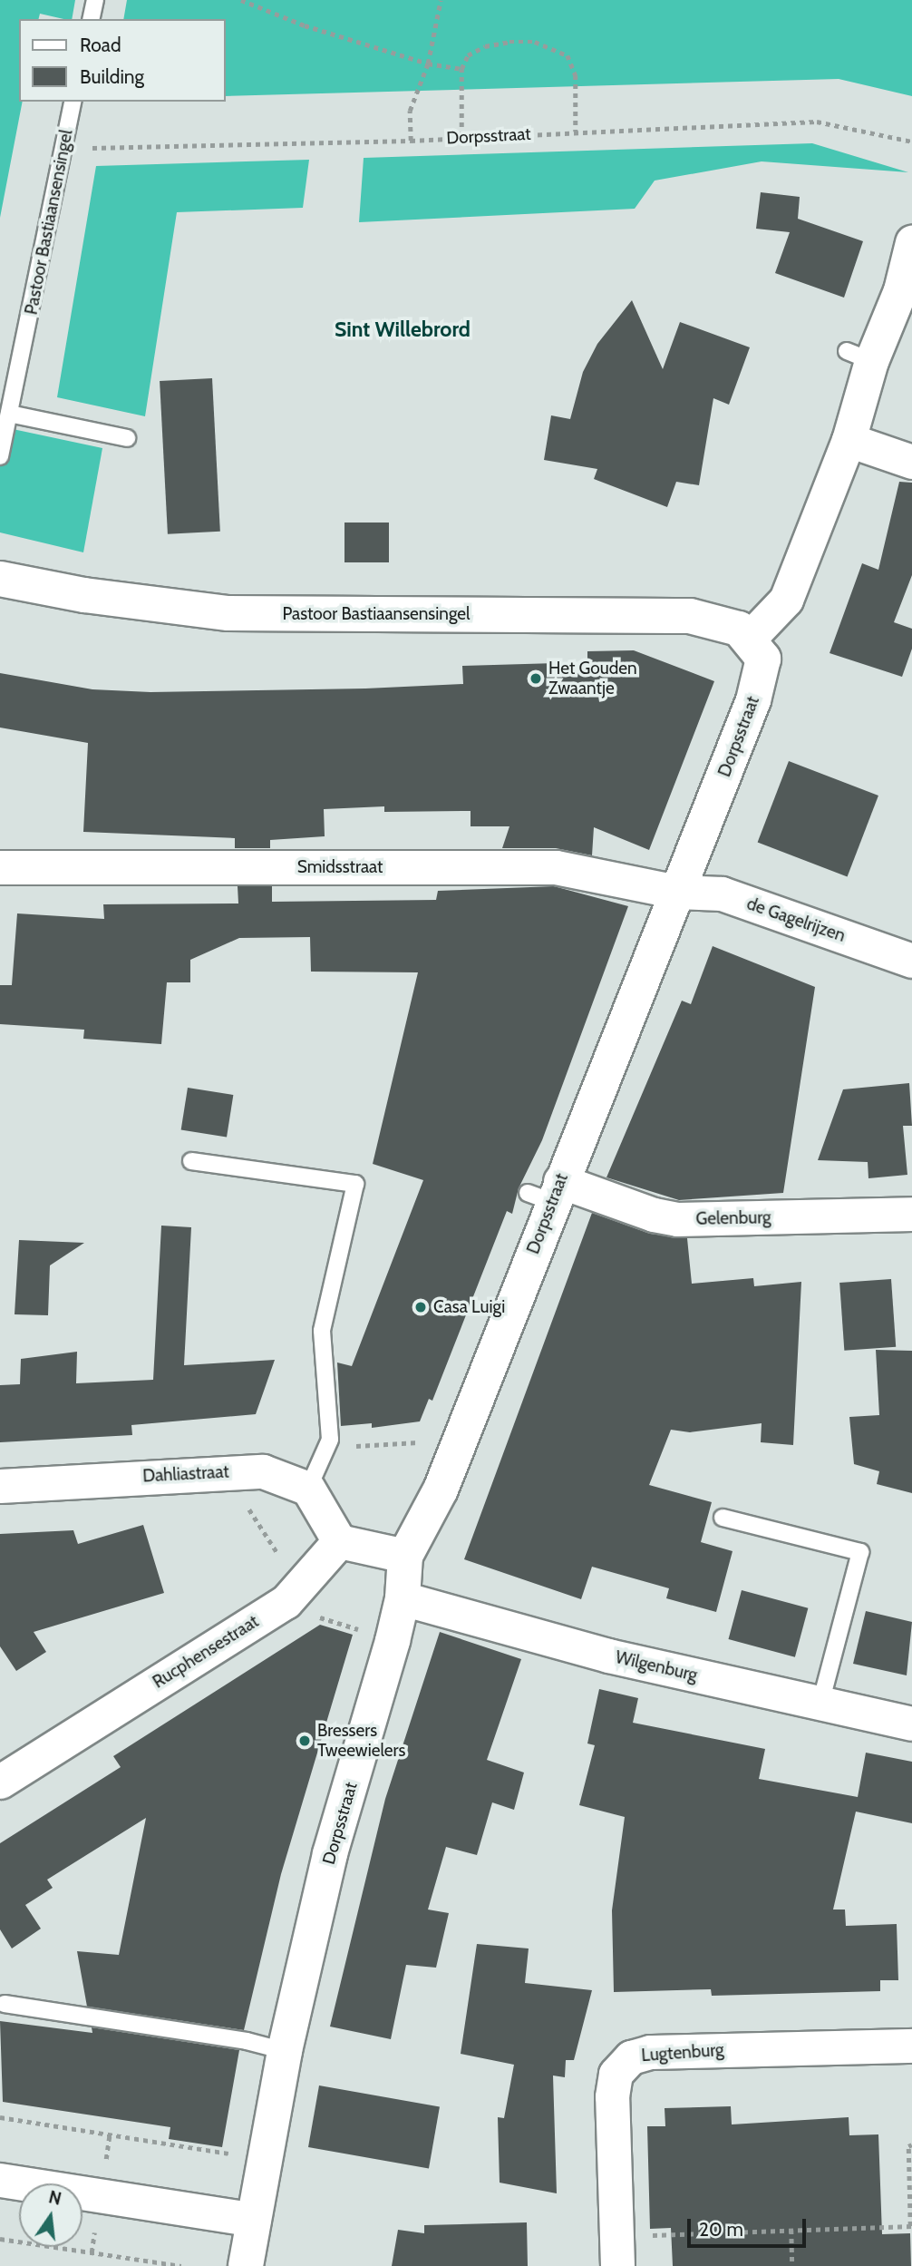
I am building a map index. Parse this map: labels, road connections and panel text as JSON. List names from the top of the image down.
{
  "streets": {
    "street": [
      "Dorpsstraat",
      "Pastoor Bastiaansensingel",
      "Smidsstraat",
      "de Gagelrijzen",
      "Gelenburg",
      "Dahliastraat",
      "Rucphensestraat",
      "Wilgenburg",
      "Lugtenburg"
    ]
  },
  "crossings": [
    ["Dorpsstraat", "Pastoor Bastiaansensingel"],
    ["Dorpsstraat", "Smidsstraat"],
    ["Dorpsstraat", "de Gagelrijzen"],
    ["Dorpsstraat", "Gelenburg"],
    ["Dorpsstraat", "Wilgenburg"],
    ["Smidsstraat", "de Gagelrijzen"]
  ],
  "districts": ["Sint Willebrord"],
  "places": ["Het Gouden Zwaantje", "Casa Luigi", "Bressers Tweewielers"],
  "legend": ["Road", "Building"],
  "scale_bar": "20 m",
  "north": "top"
}
